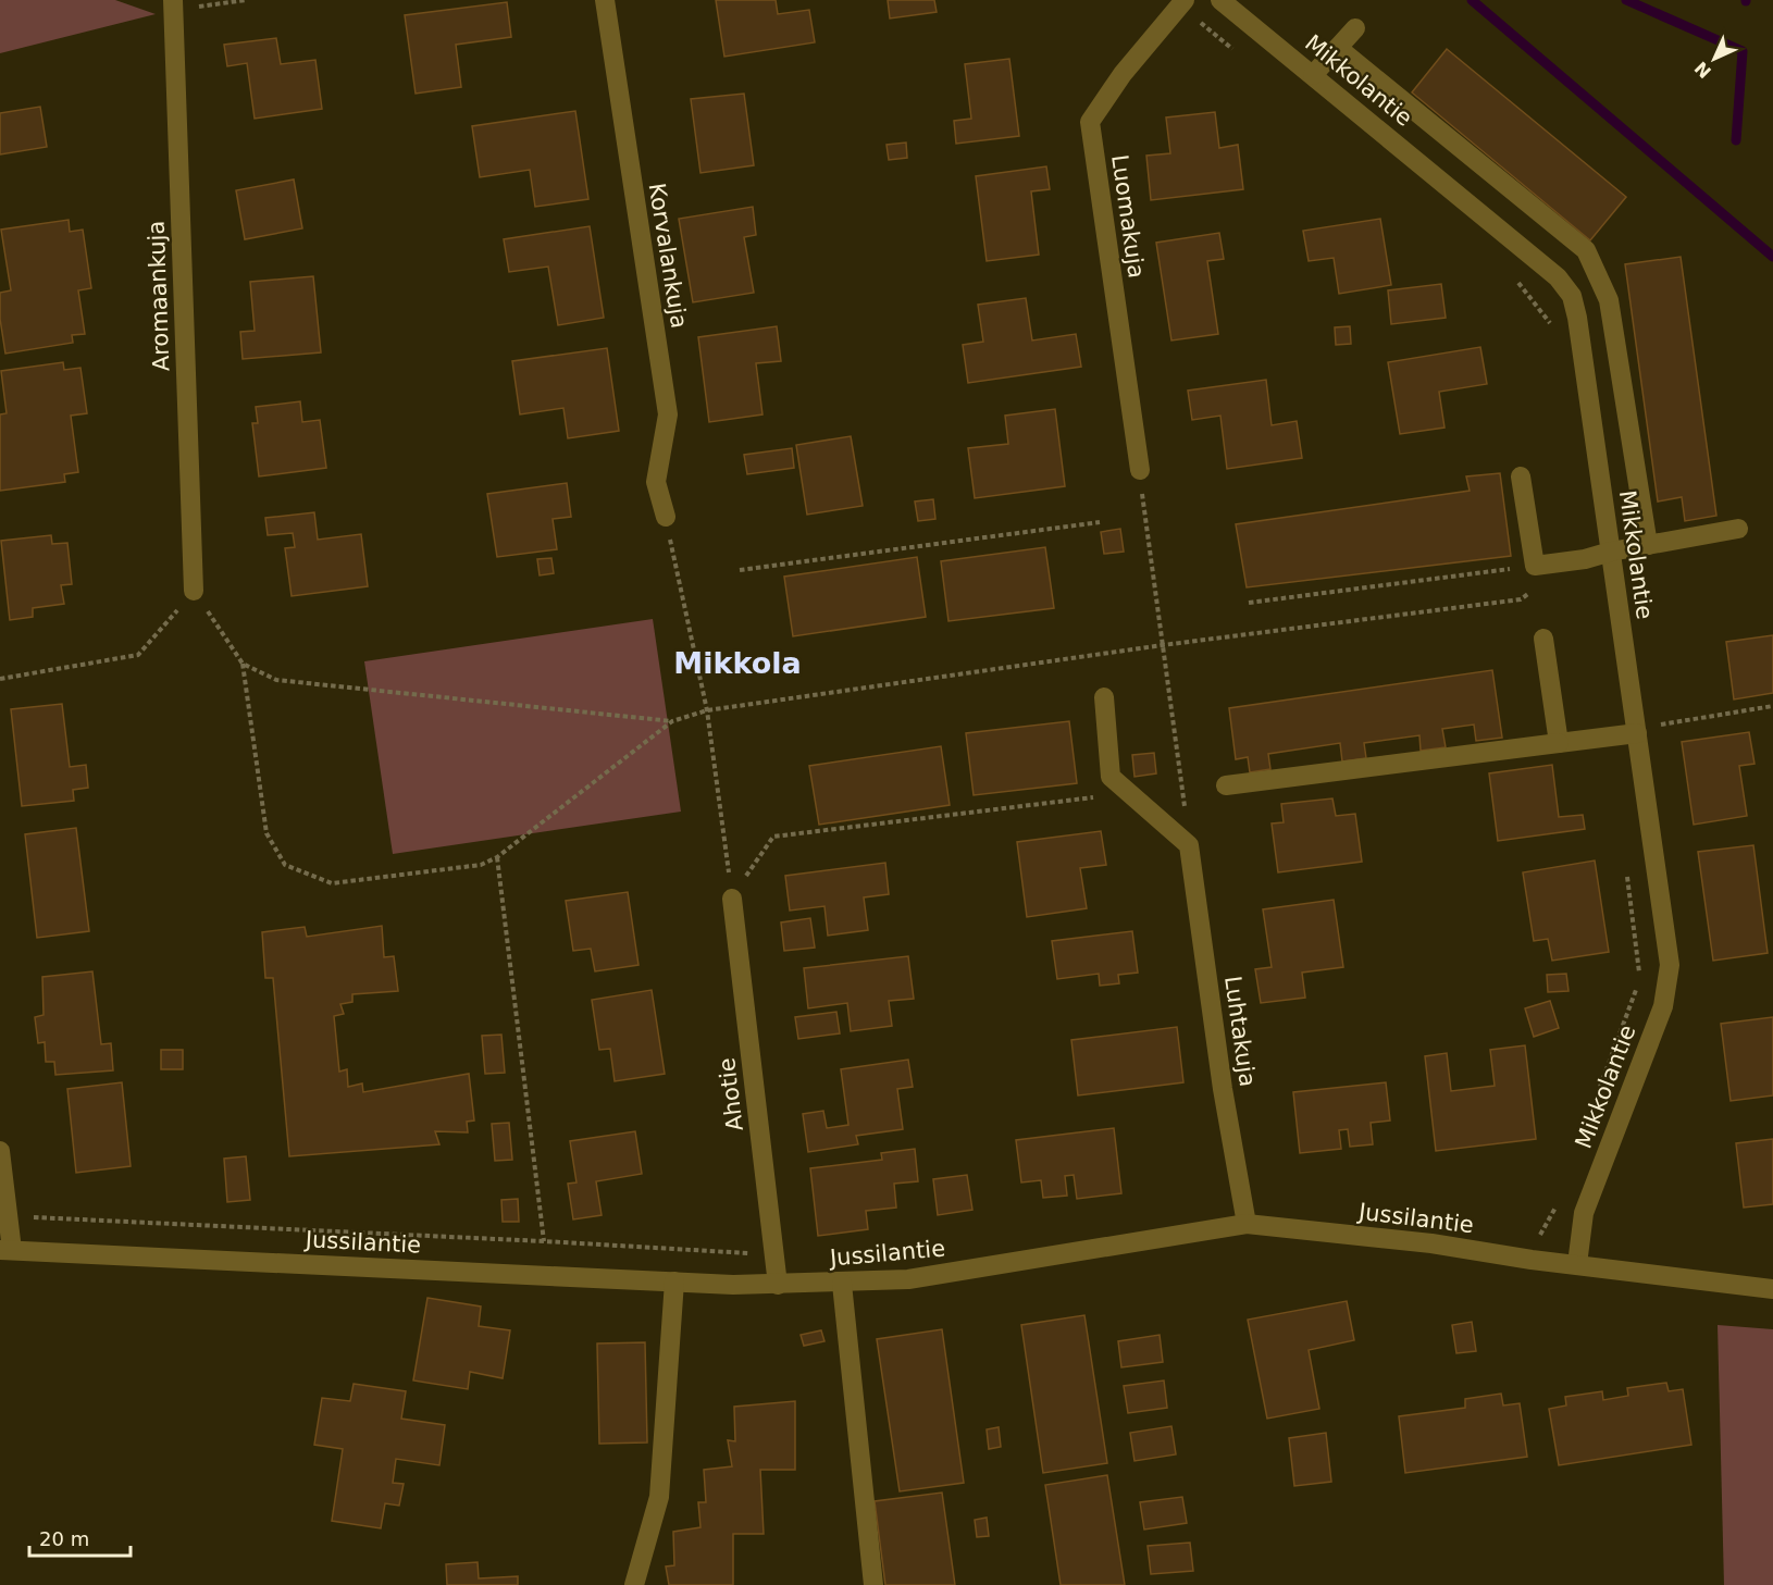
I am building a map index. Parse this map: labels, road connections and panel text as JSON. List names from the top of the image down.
{
  "streets": {
    "street": [
      "Mikkolantie",
      "Luomakuja",
      "Korvalankuja",
      "Aromaankuja",
      "Luhtakuja",
      "Ahotie",
      "Jussilantie"
    ]
  },
  "crossings": [
    ["Mikkolantie", "Jussilantie"],
    ["Luhtakuja", "Jussilantie"],
    ["Ahotie", "Jussilantie"]
  ],
  "districts": ["Mikkola"],
  "scale_bar": "20 m",
  "north": "bottom left"
}
